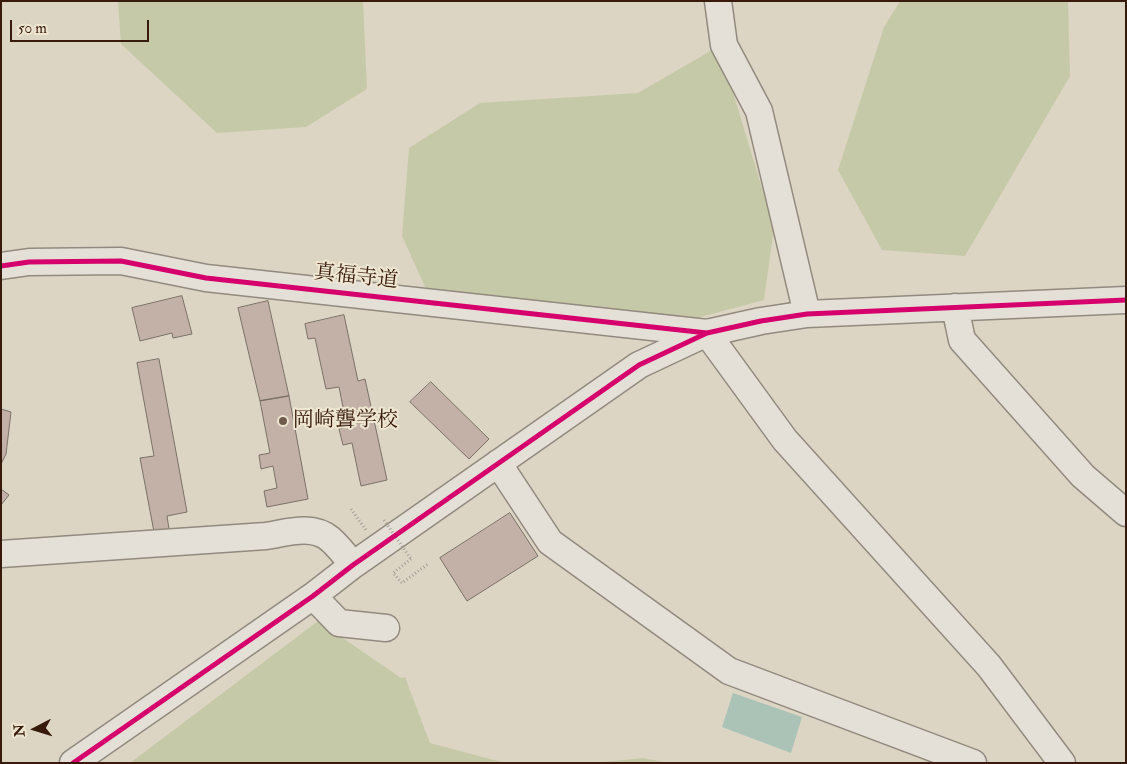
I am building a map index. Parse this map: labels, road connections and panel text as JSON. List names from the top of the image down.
{
  "streets": {
    "street": ["真福寺道"]
  },
  "places": ["岡崎聾学校"],
  "scale_bar": "50 m",
  "north": "left"
}
